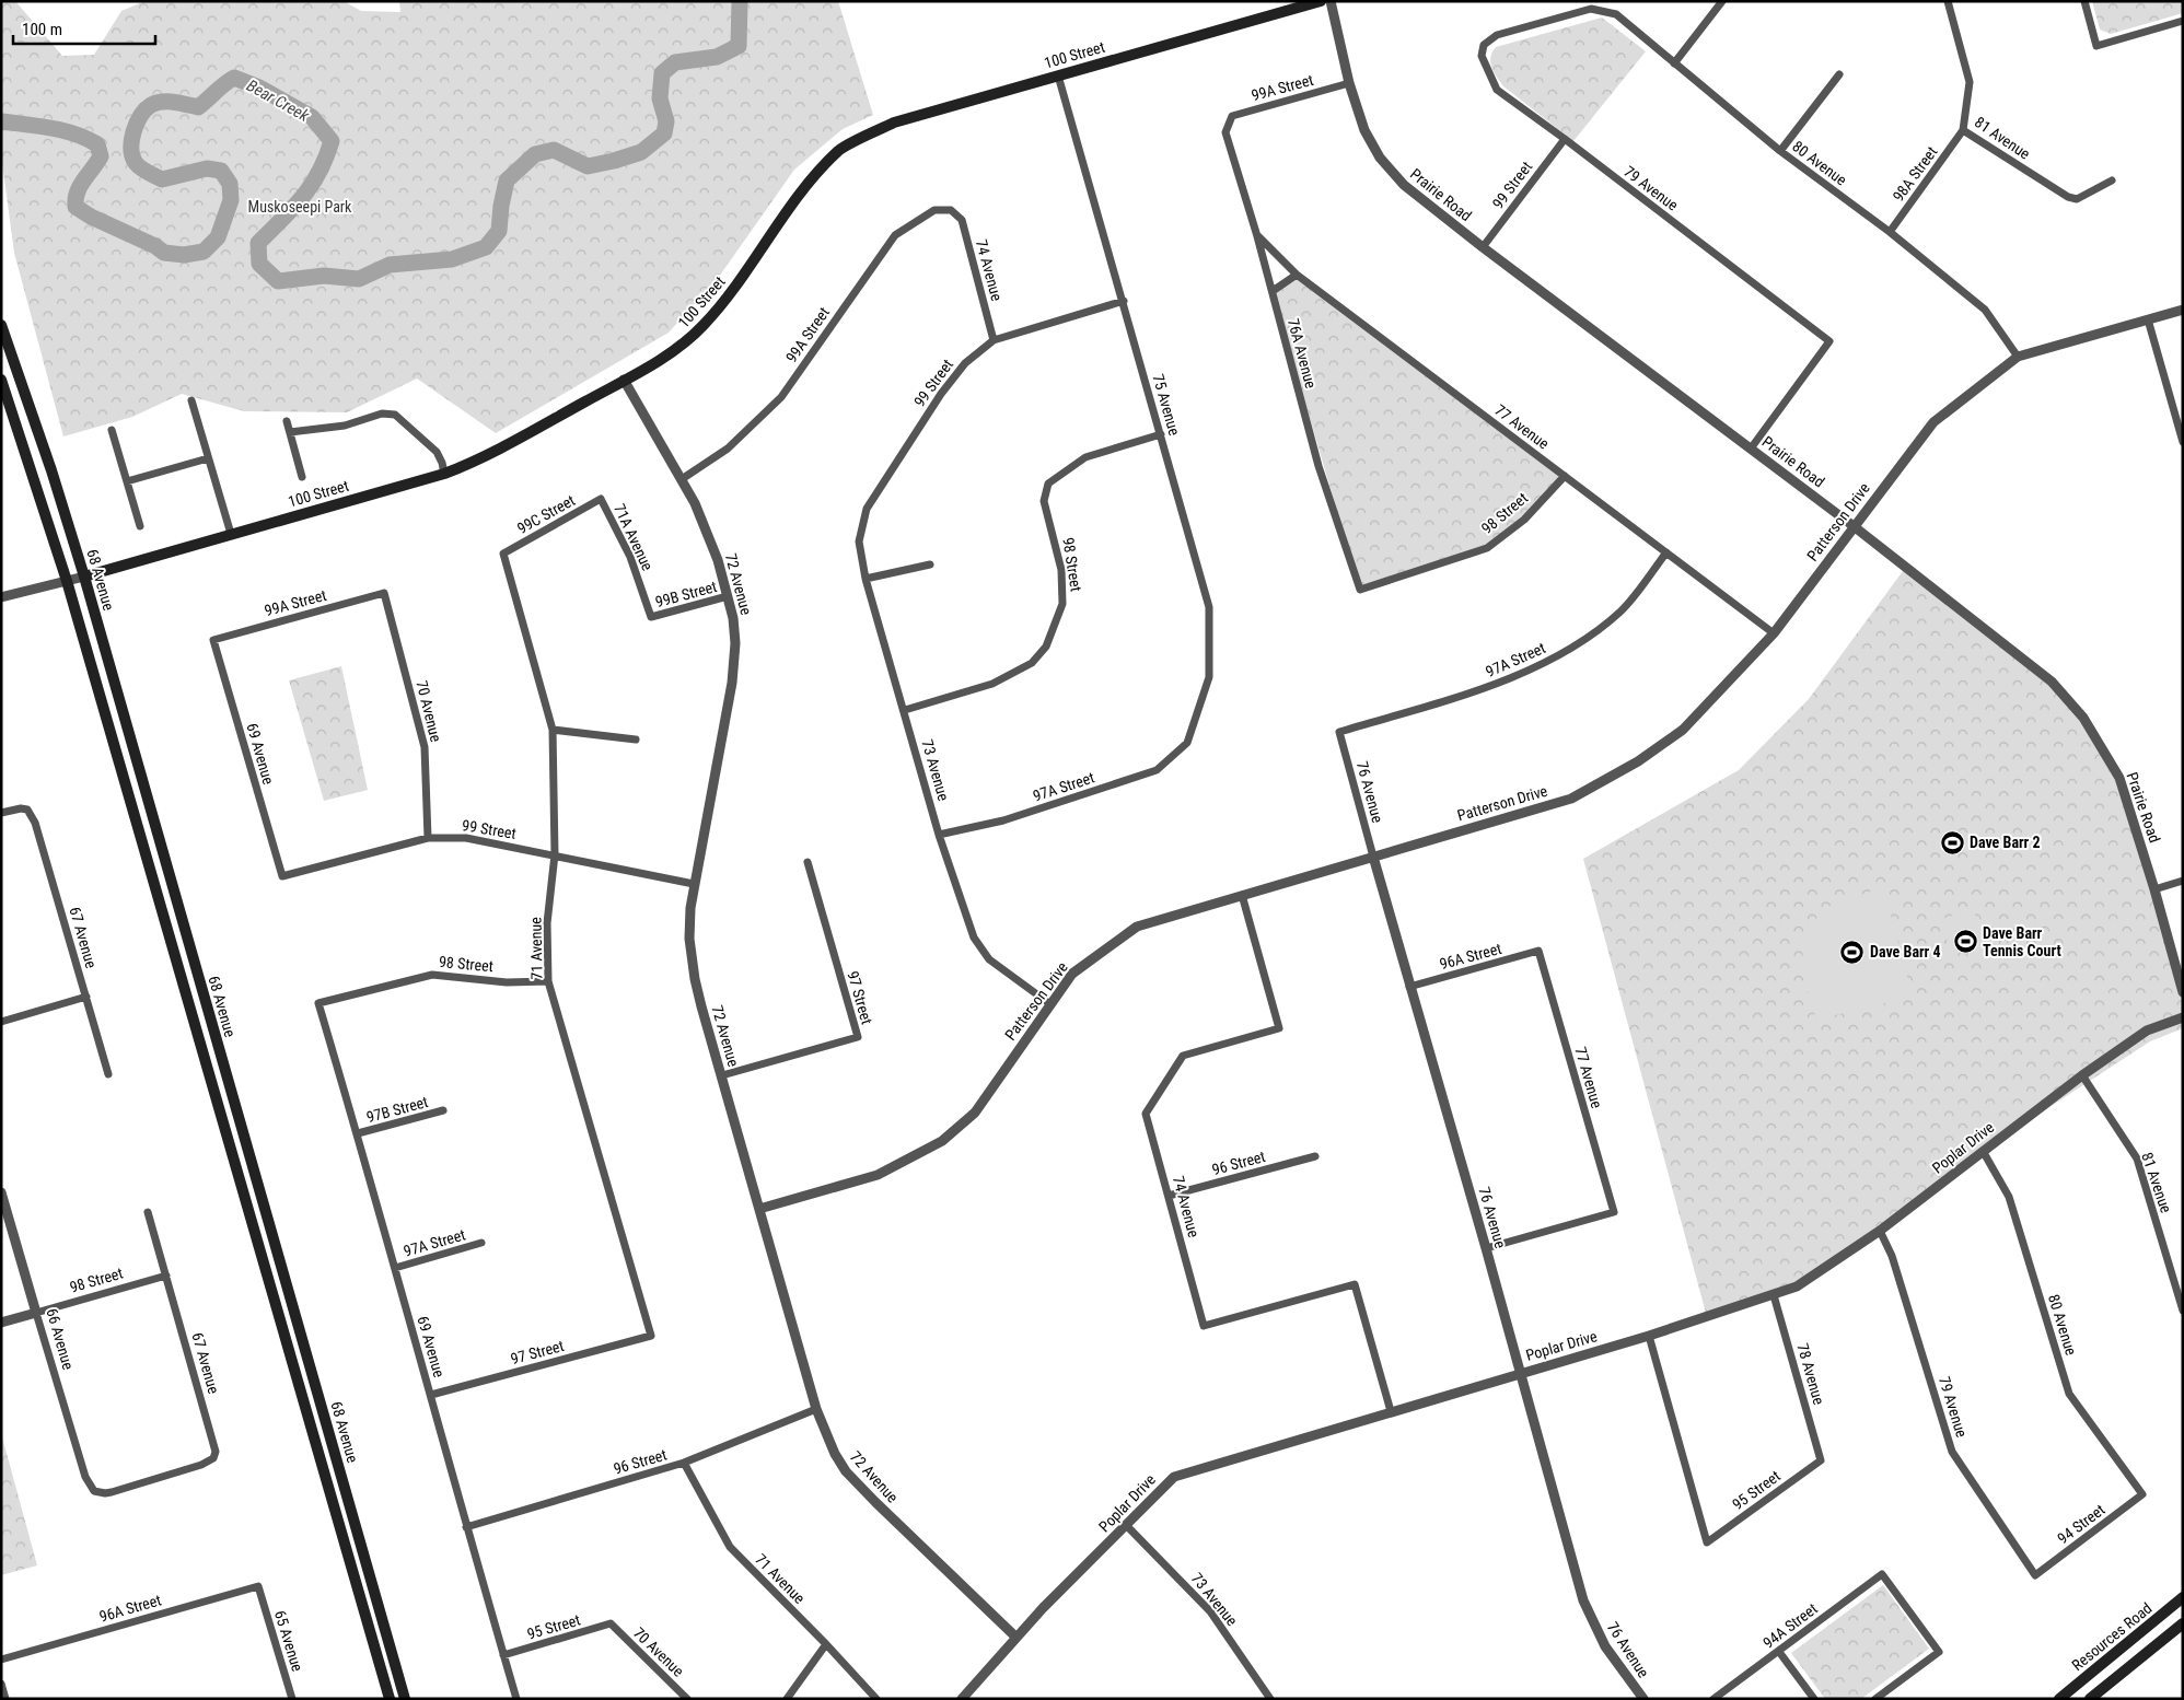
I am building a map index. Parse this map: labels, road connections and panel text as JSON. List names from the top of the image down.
{
  "streets": {
    "main road": ["100 Street", "68 Avenue", "Resources Road"],
    "street": [
      "99A Street",
      "81 Avenue",
      "80 Avenue",
      "98A Street",
      "99 Street",
      "79 Avenue",
      "Prairie Road",
      "74 Avenue",
      "76A Avenue",
      "75 Avenue",
      "77 Avenue",
      "98 Street",
      "99C Street",
      "Patterson Drive",
      "71A Avenue",
      "72 Avenue",
      "99B Street",
      "97A Street",
      "70 Avenue",
      "69 Avenue",
      "73 Avenue",
      "76 Avenue",
      "67 Avenue",
      "71 Avenue",
      "96A Street",
      "97 Street",
      "97B Street",
      "Poplar Drive",
      "96 Street",
      "66 Avenue",
      "78 Avenue",
      "95 Street",
      "94 Street",
      "94A Street",
      "65 Avenue"
    ]
  },
  "crossings": [
    ["100 Street", "75 Avenue"],
    ["100 Street", "68 Avenue"],
    ["100 Street", "72 Avenue"],
    ["99A Street", "Prairie Road"],
    ["99A Street", "74 Avenue"],
    ["99A Street", "76A Avenue"],
    ["99A Street", "72 Avenue"],
    ["99A Street", "70 Avenue"],
    ["99A Street", "69 Avenue"],
    ["81 Avenue", "98A Street"],
    ["81 Avenue", "Poplar Drive"],
    ["80 Avenue", "98A Street"],
    ["80 Avenue", "79 Avenue"],
    ["80 Avenue", "Patterson Drive"],
    ["80 Avenue", "Poplar Drive"],
    ["80 Avenue", "94 Street"],
    ["99 Street", "79 Avenue"],
    ["99 Street", "Prairie Road"],
    ["99 Street", "74 Avenue"],
    ["99 Street", "75 Avenue"],
    ["99 Street", "72 Avenue"],
    ["99 Street", "70 Avenue"],
    ["99 Street", "69 Avenue"],
    ["99 Street", "73 Avenue"],
    ["99 Street", "71 Avenue"],
    ["79 Avenue", "Prairie Road"],
    ["79 Avenue", "Poplar Drive"],
    ["79 Avenue", "94 Street"],
    ["Prairie Road", "Patterson Drive"],
    ["74 Avenue", "Patterson Drive"],
    ["74 Avenue", "Poplar Drive"],
    ["74 Avenue", "96 Street"],
    ["76A Avenue", "77 Avenue"],
    ["76A Avenue", "98 Street"],
    ["75 Avenue", "98 Street"],
    ["75 Avenue", "97A Street"],
    ["77 Avenue", "98 Street"],
    ["77 Avenue", "Patterson Drive"],
    ["77 Avenue", "97A Street"],
    ["77 Avenue", "76 Avenue"],
    ["77 Avenue", "96A Street"],
    ["98 Street", "69 Avenue"],
    ["98 Street", "73 Avenue"],
    ["98 Street", "67 Avenue"],
    ["98 Street", "71 Avenue"],
    ["98 Street", "66 Avenue"],
    ["99C Street", "71A Avenue"],
    ["99C Street", "71 Avenue"],
    ["Patterson Drive", "72 Avenue"],
    ["Patterson Drive", "73 Avenue"],
    ["Patterson Drive", "76 Avenue"],
    ["71A Avenue", "99B Street"],
    ["72 Avenue", "99B Street"],
    ["72 Avenue", "97 Street"],
    ["72 Avenue", "Poplar Drive"],
    ["72 Avenue", "96 Street"],
    ["97A Street", "69 Avenue"],
    ["97A Street", "73 Avenue"],
    ["97A Street", "76 Avenue"],
    ["70 Avenue", "95 Street"],
    ["69 Avenue", "97 Street"],
    ["69 Avenue", "97B Street"],
    ["69 Avenue", "96 Street"],
    ["69 Avenue", "95 Street"],
    ["73 Avenue", "Poplar Drive"],
    ["76 Avenue", "96A Street"],
    ["76 Avenue", "Poplar Drive"],
    ["67 Avenue", "66 Avenue"],
    ["71 Avenue", "97 Street"],
    ["71 Avenue", "96 Street"],
    ["96A Street", "65 Avenue"],
    ["Poplar Drive", "78 Avenue"],
    ["Poplar Drive", "95 Street"],
    ["78 Avenue", "95 Street"]
  ],
  "water": ["Bear Creek"],
  "parks": ["Muskoseepi Park"],
  "places": {
    "sports": ["Dave Barr 2", "Dave Barr Tennis Court", "Dave Barr 4"]
  },
  "scale_bar": "100 m"
}
